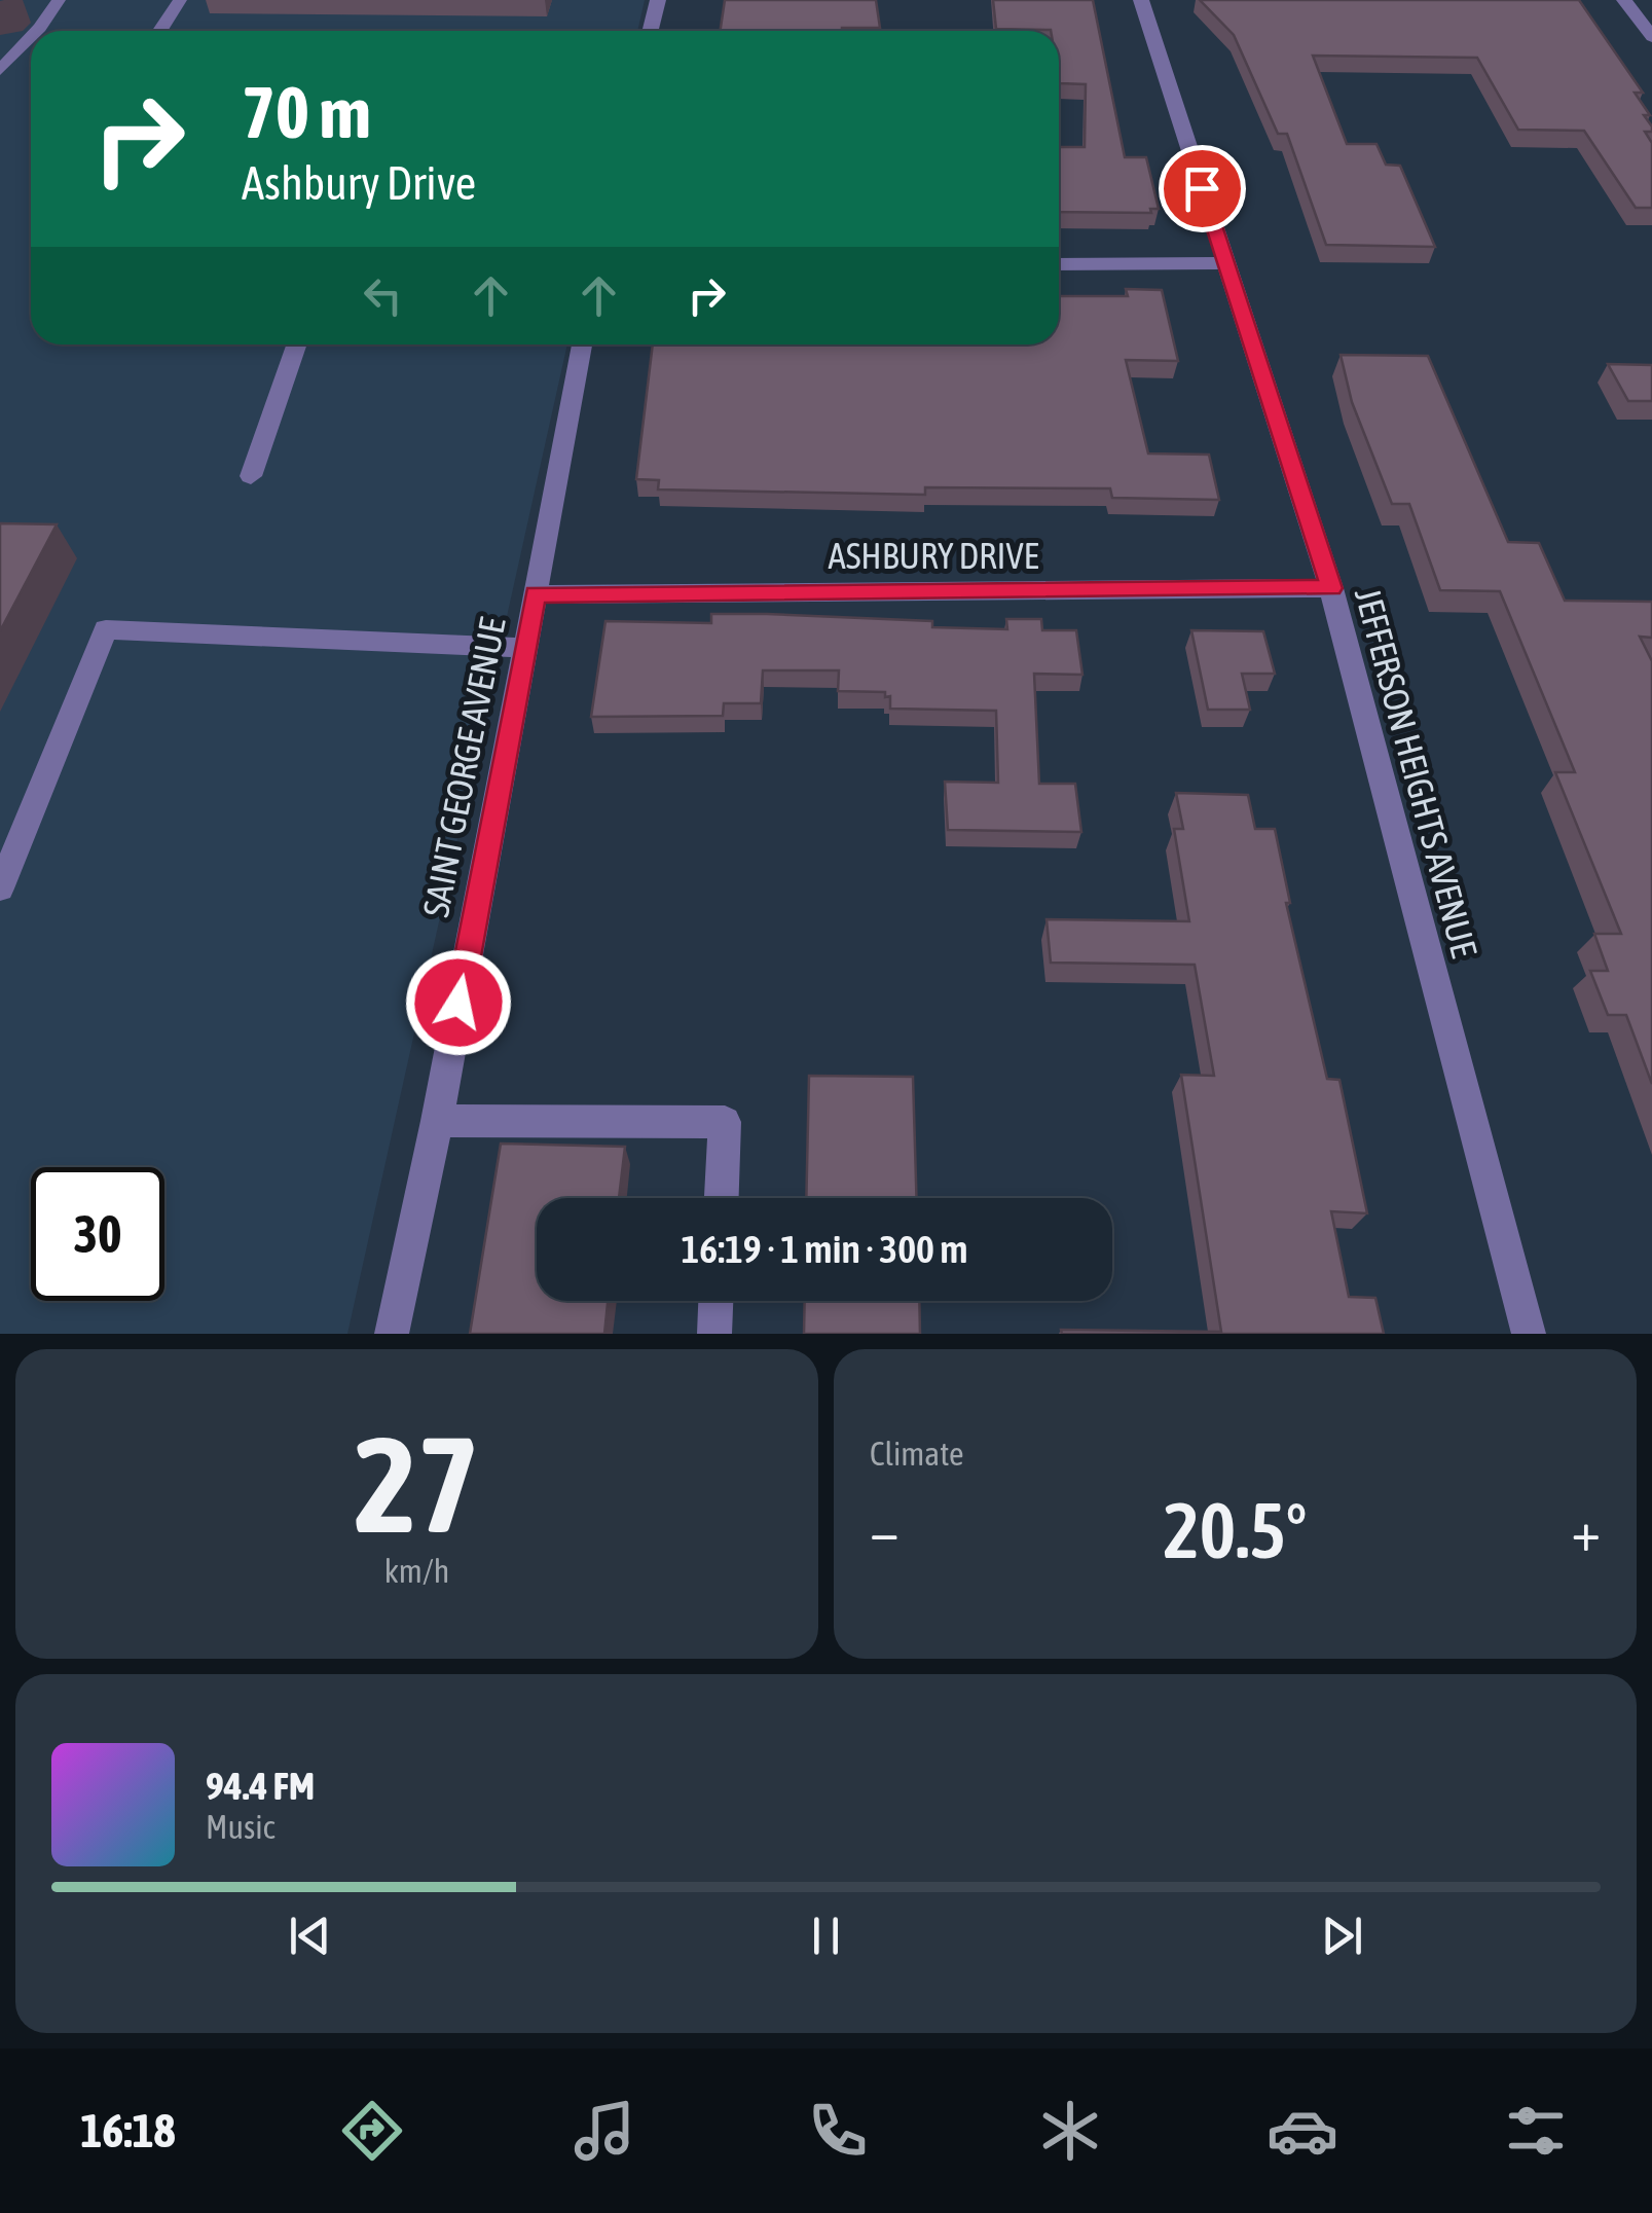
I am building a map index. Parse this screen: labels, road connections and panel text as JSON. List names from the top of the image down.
{
  "streets": {
    "street": ["ASHBURY DRIVE", "SAINT GEORGE AVENUE", "JEFFERSON HEIGHTS AVENUE"]
  },
  "crossings": [
    ["ASHBURY DRIVE", "SAINT GEORGE AVENUE"],
    ["ASHBURY DRIVE", "JEFFERSON HEIGHTS AVENUE"]
  ],
  "page": {
    "turn": ["70 m", "Ashbury Drive"],
    "limit": "30",
    "trip": "16:19 · 1 min · 300 m",
    "tile": [
      ["27", "km/h"],
      "Climate"
    ],
    "heat": ["−", "20.5°", "+"],
    "song": ["94.4 FM", "Music"],
    "tabs": "16:18"
  }
}
